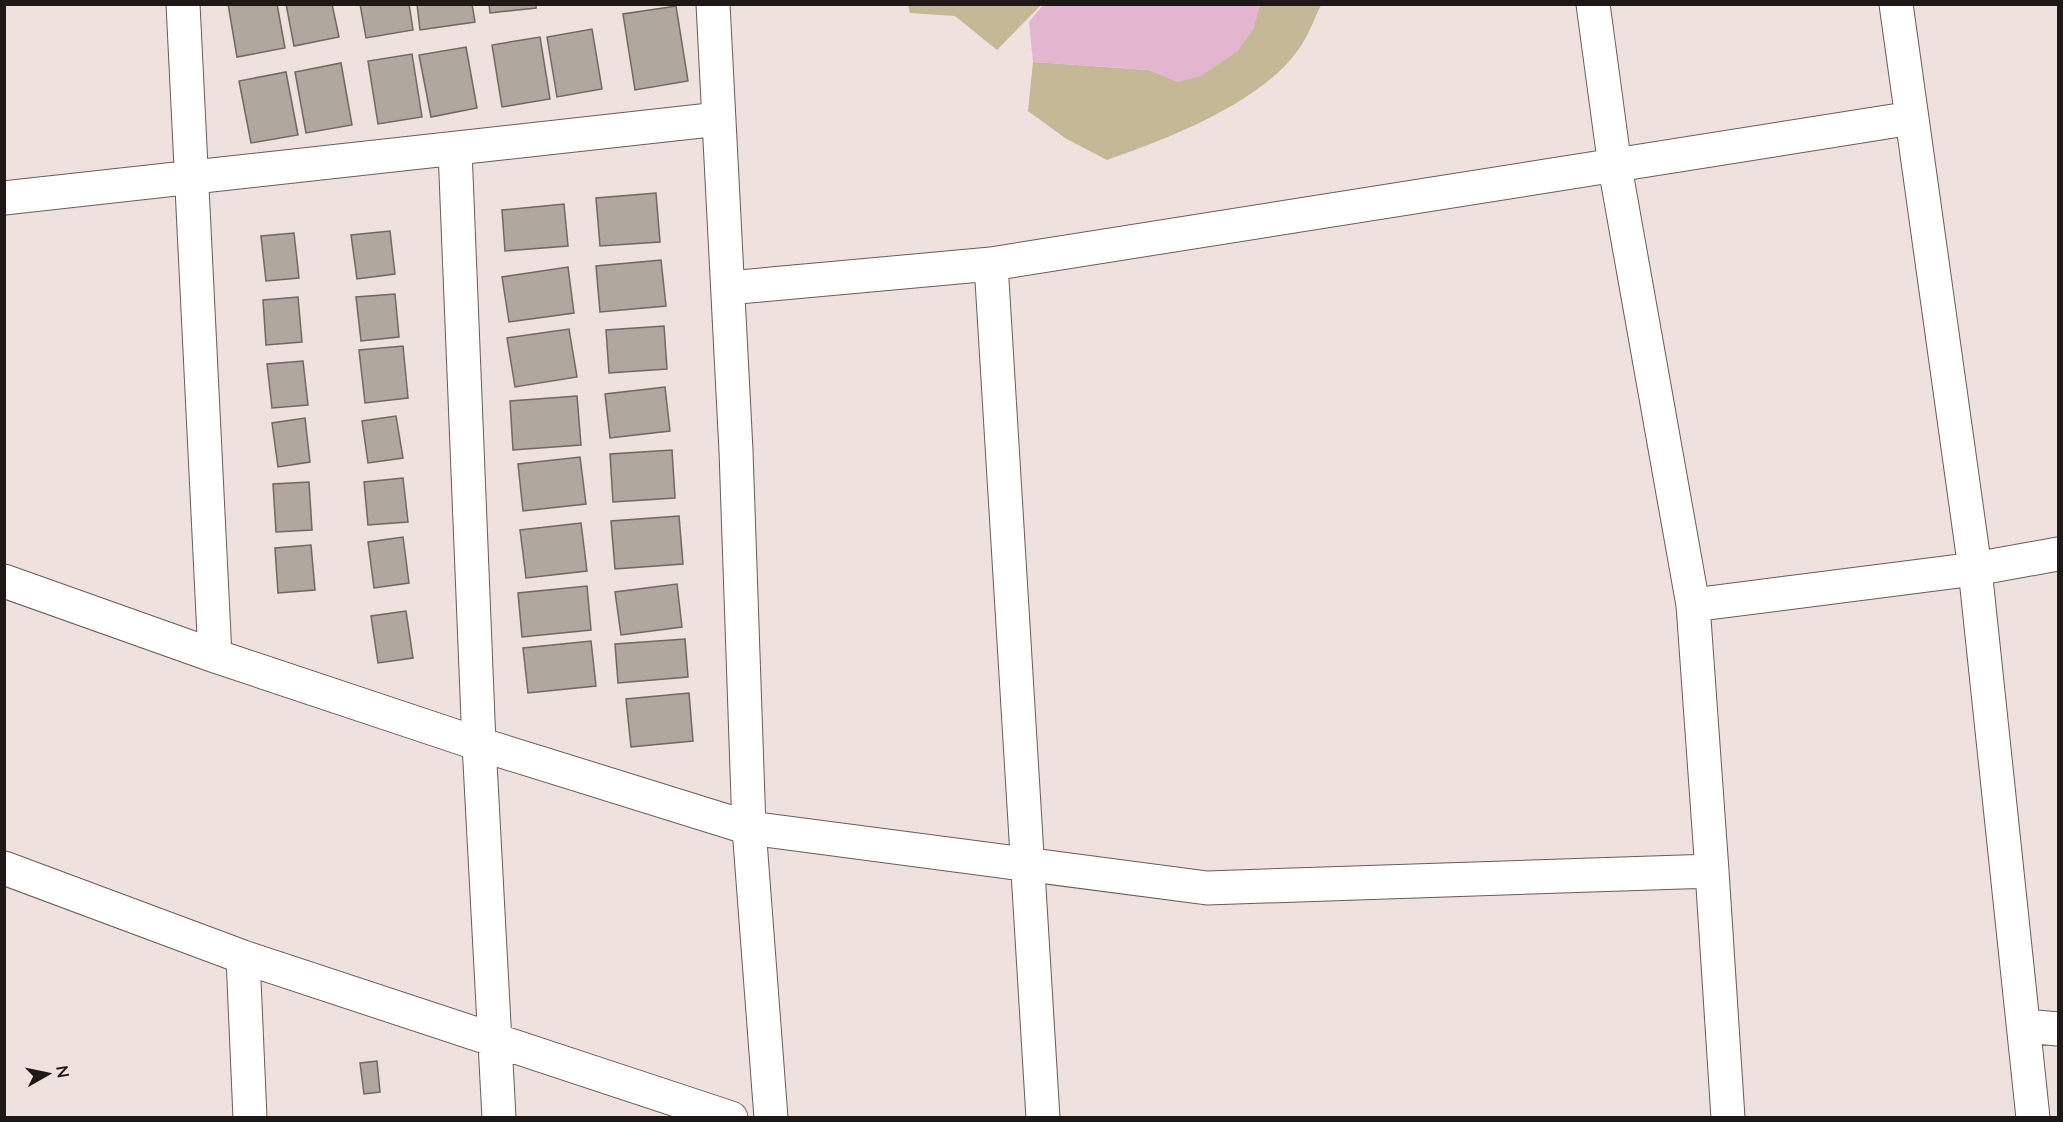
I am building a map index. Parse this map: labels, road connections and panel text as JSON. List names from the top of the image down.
{
  "north": "right"
}
